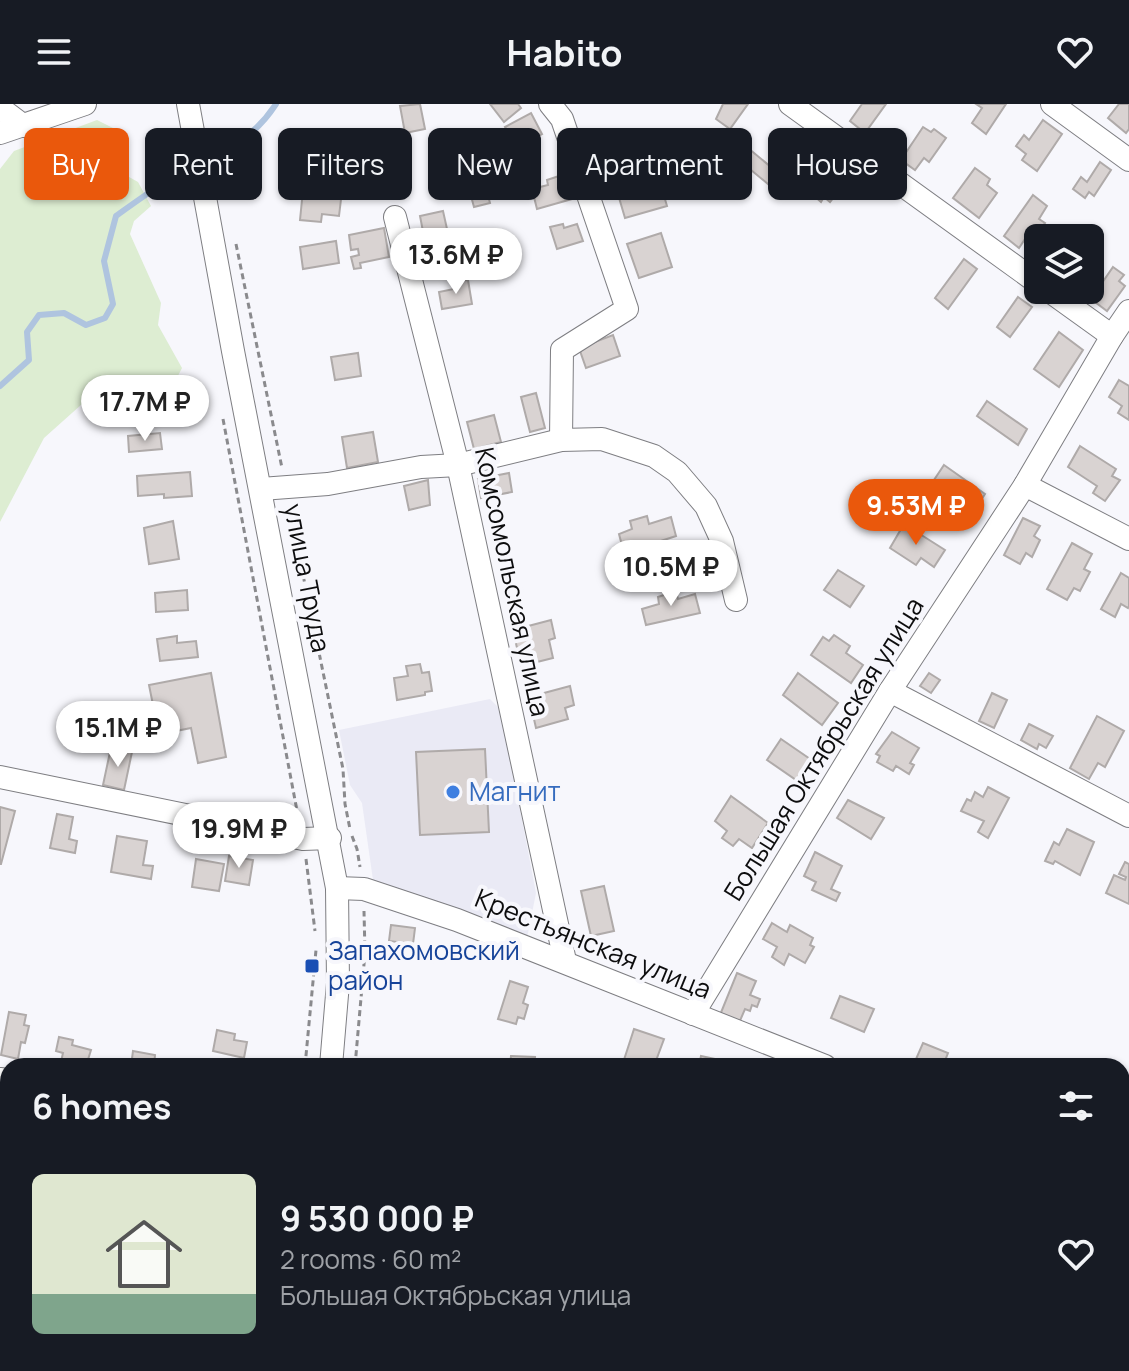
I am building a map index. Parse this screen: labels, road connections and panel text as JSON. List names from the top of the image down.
{
  "streets": {
    "street": [
      "улица Труда",
      "Комсомольская улица",
      "Большая Октябрьская улица",
      "Крестьянская улица"
    ]
  },
  "crossings": [
    ["улица Труда", "Крестьянская улица"],
    ["Комсомольская улица", "Крестьянская улица"],
    ["Большая Октябрьская улица", "Крестьянская улица"]
  ],
  "places": {
    "other": ["Магнит"],
    "transit": ["Запахомовский район"]
  },
  "page": {
    "header": "Habito",
    "chip": [
      "Buy",
      "Rent",
      "Filters",
      "New",
      "Apartment",
      "House"
    ],
    "price": [
      "13.6M ₽",
      "17.7M ₽",
      "9.53M ₽",
      "10.5M ₽",
      "15.1M ₽",
      "19.9M ₽"
    ],
    "heading": "6 homes",
    "list": [
      {
        "name": "9 530 000 ₽",
        "note": "2 rooms · 60 m² · Большая Октябрьская улица"
      }
    ]
  }
}
